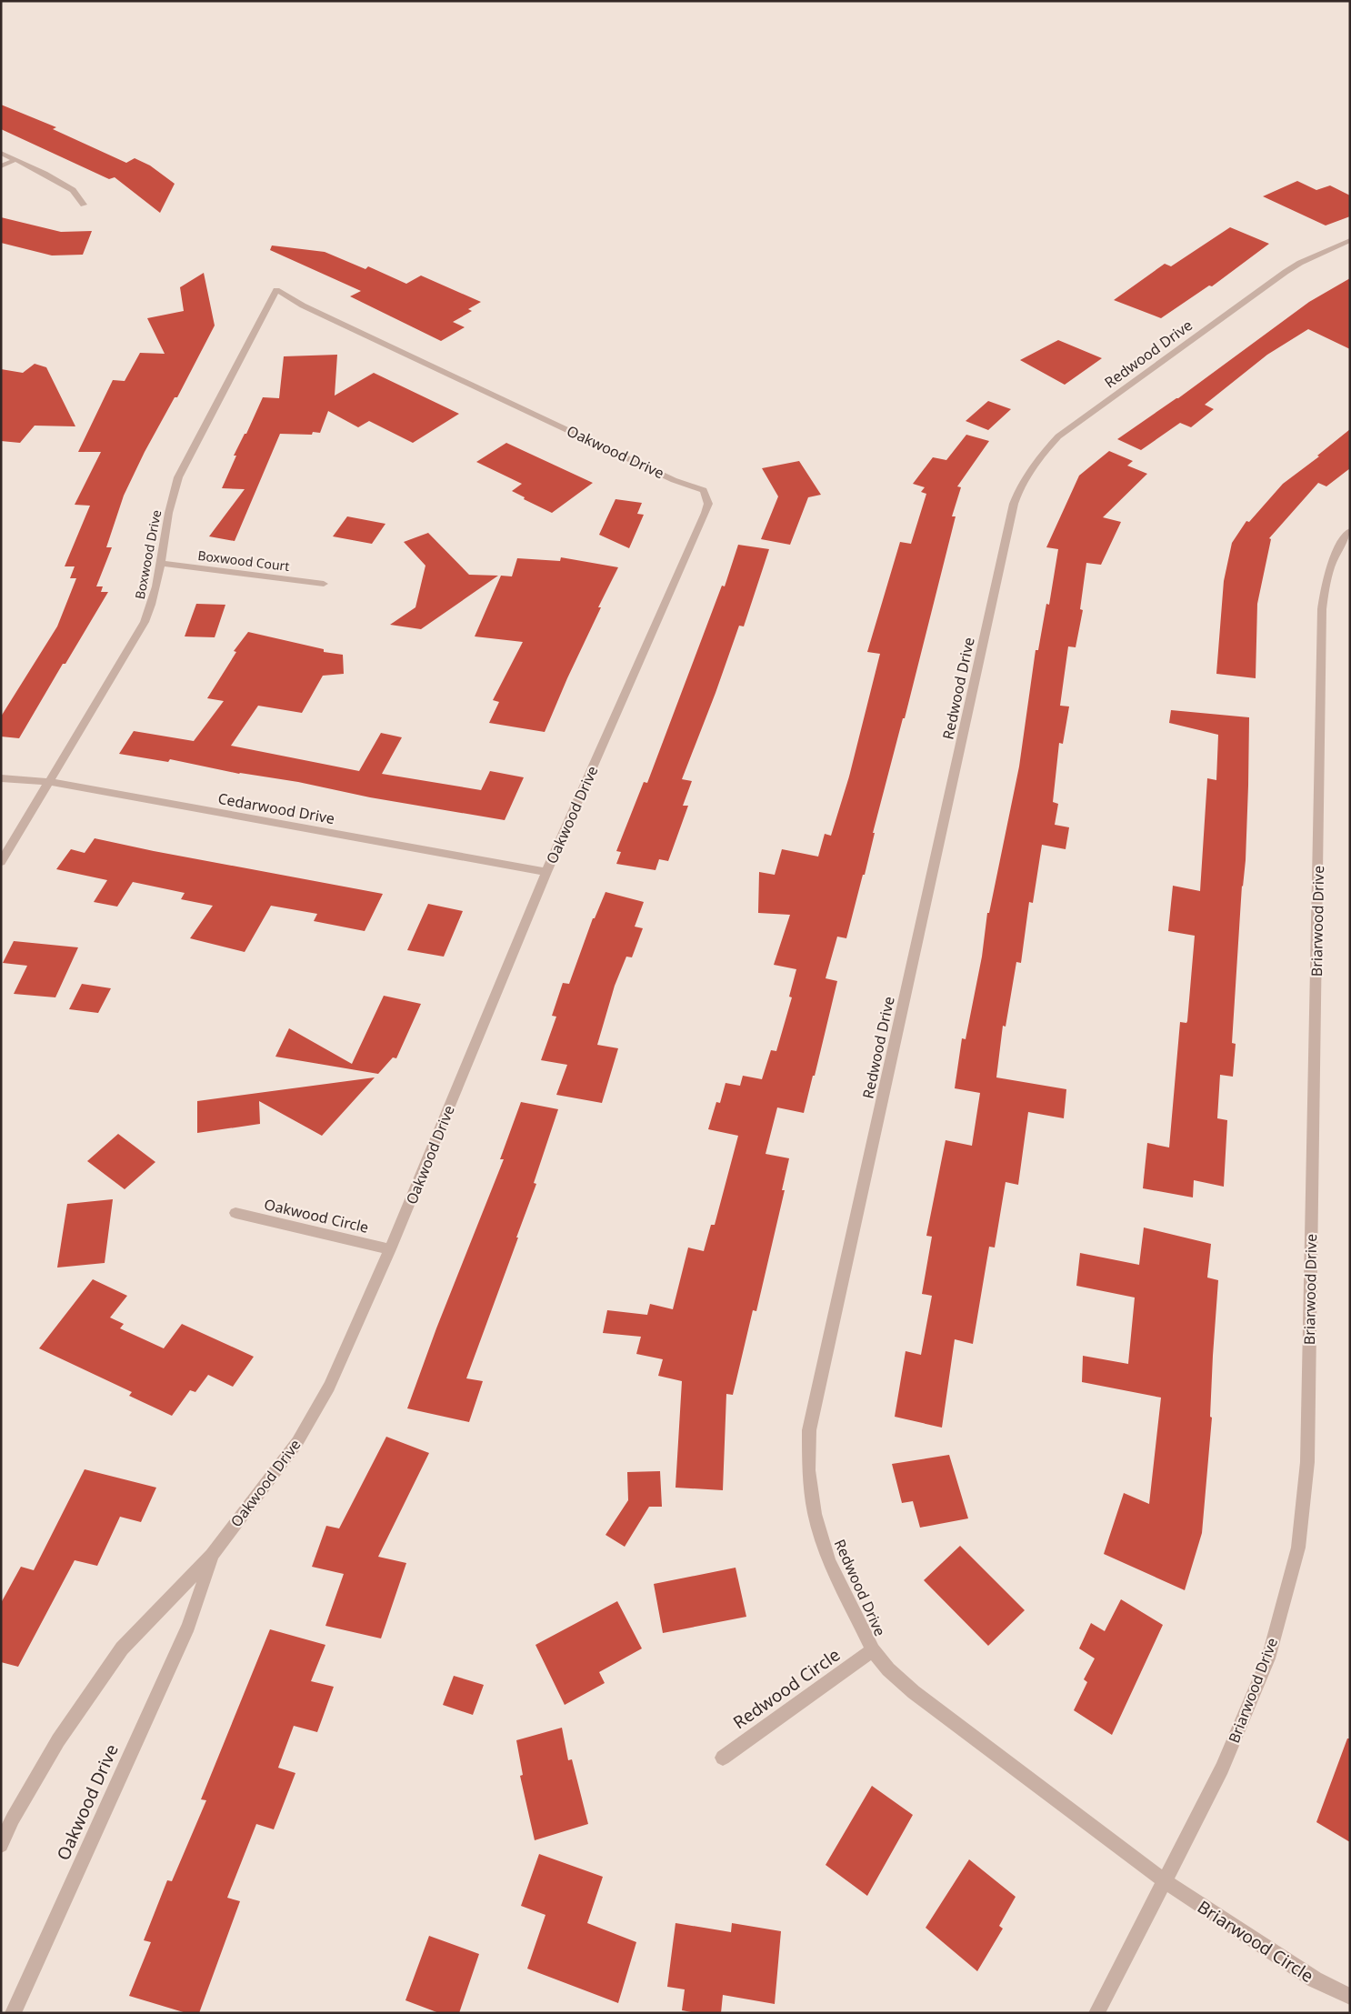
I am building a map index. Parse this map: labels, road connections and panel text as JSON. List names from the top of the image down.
{
  "streets": {
    "street": [
      "Redwood Drive",
      "Oakwood Drive",
      "Boxwood Drive",
      "Boxwood Court",
      "Cedarwood Drive",
      "Briarwood Drive",
      "Oakwood Circle",
      "Redwood Circle",
      "Briarwood Circle"
    ]
  },
  "crossings": [
    ["Redwood Drive", "Briarwood Drive"],
    ["Redwood Drive", "Redwood Circle"],
    ["Redwood Drive", "Briarwood Circle"],
    ["Oakwood Drive", "Boxwood Drive"],
    ["Oakwood Drive", "Cedarwood Drive"],
    ["Oakwood Drive", "Oakwood Circle"],
    ["Boxwood Drive", "Boxwood Court"],
    ["Boxwood Drive", "Cedarwood Drive"],
    ["Briarwood Drive", "Briarwood Circle"]
  ]
}
